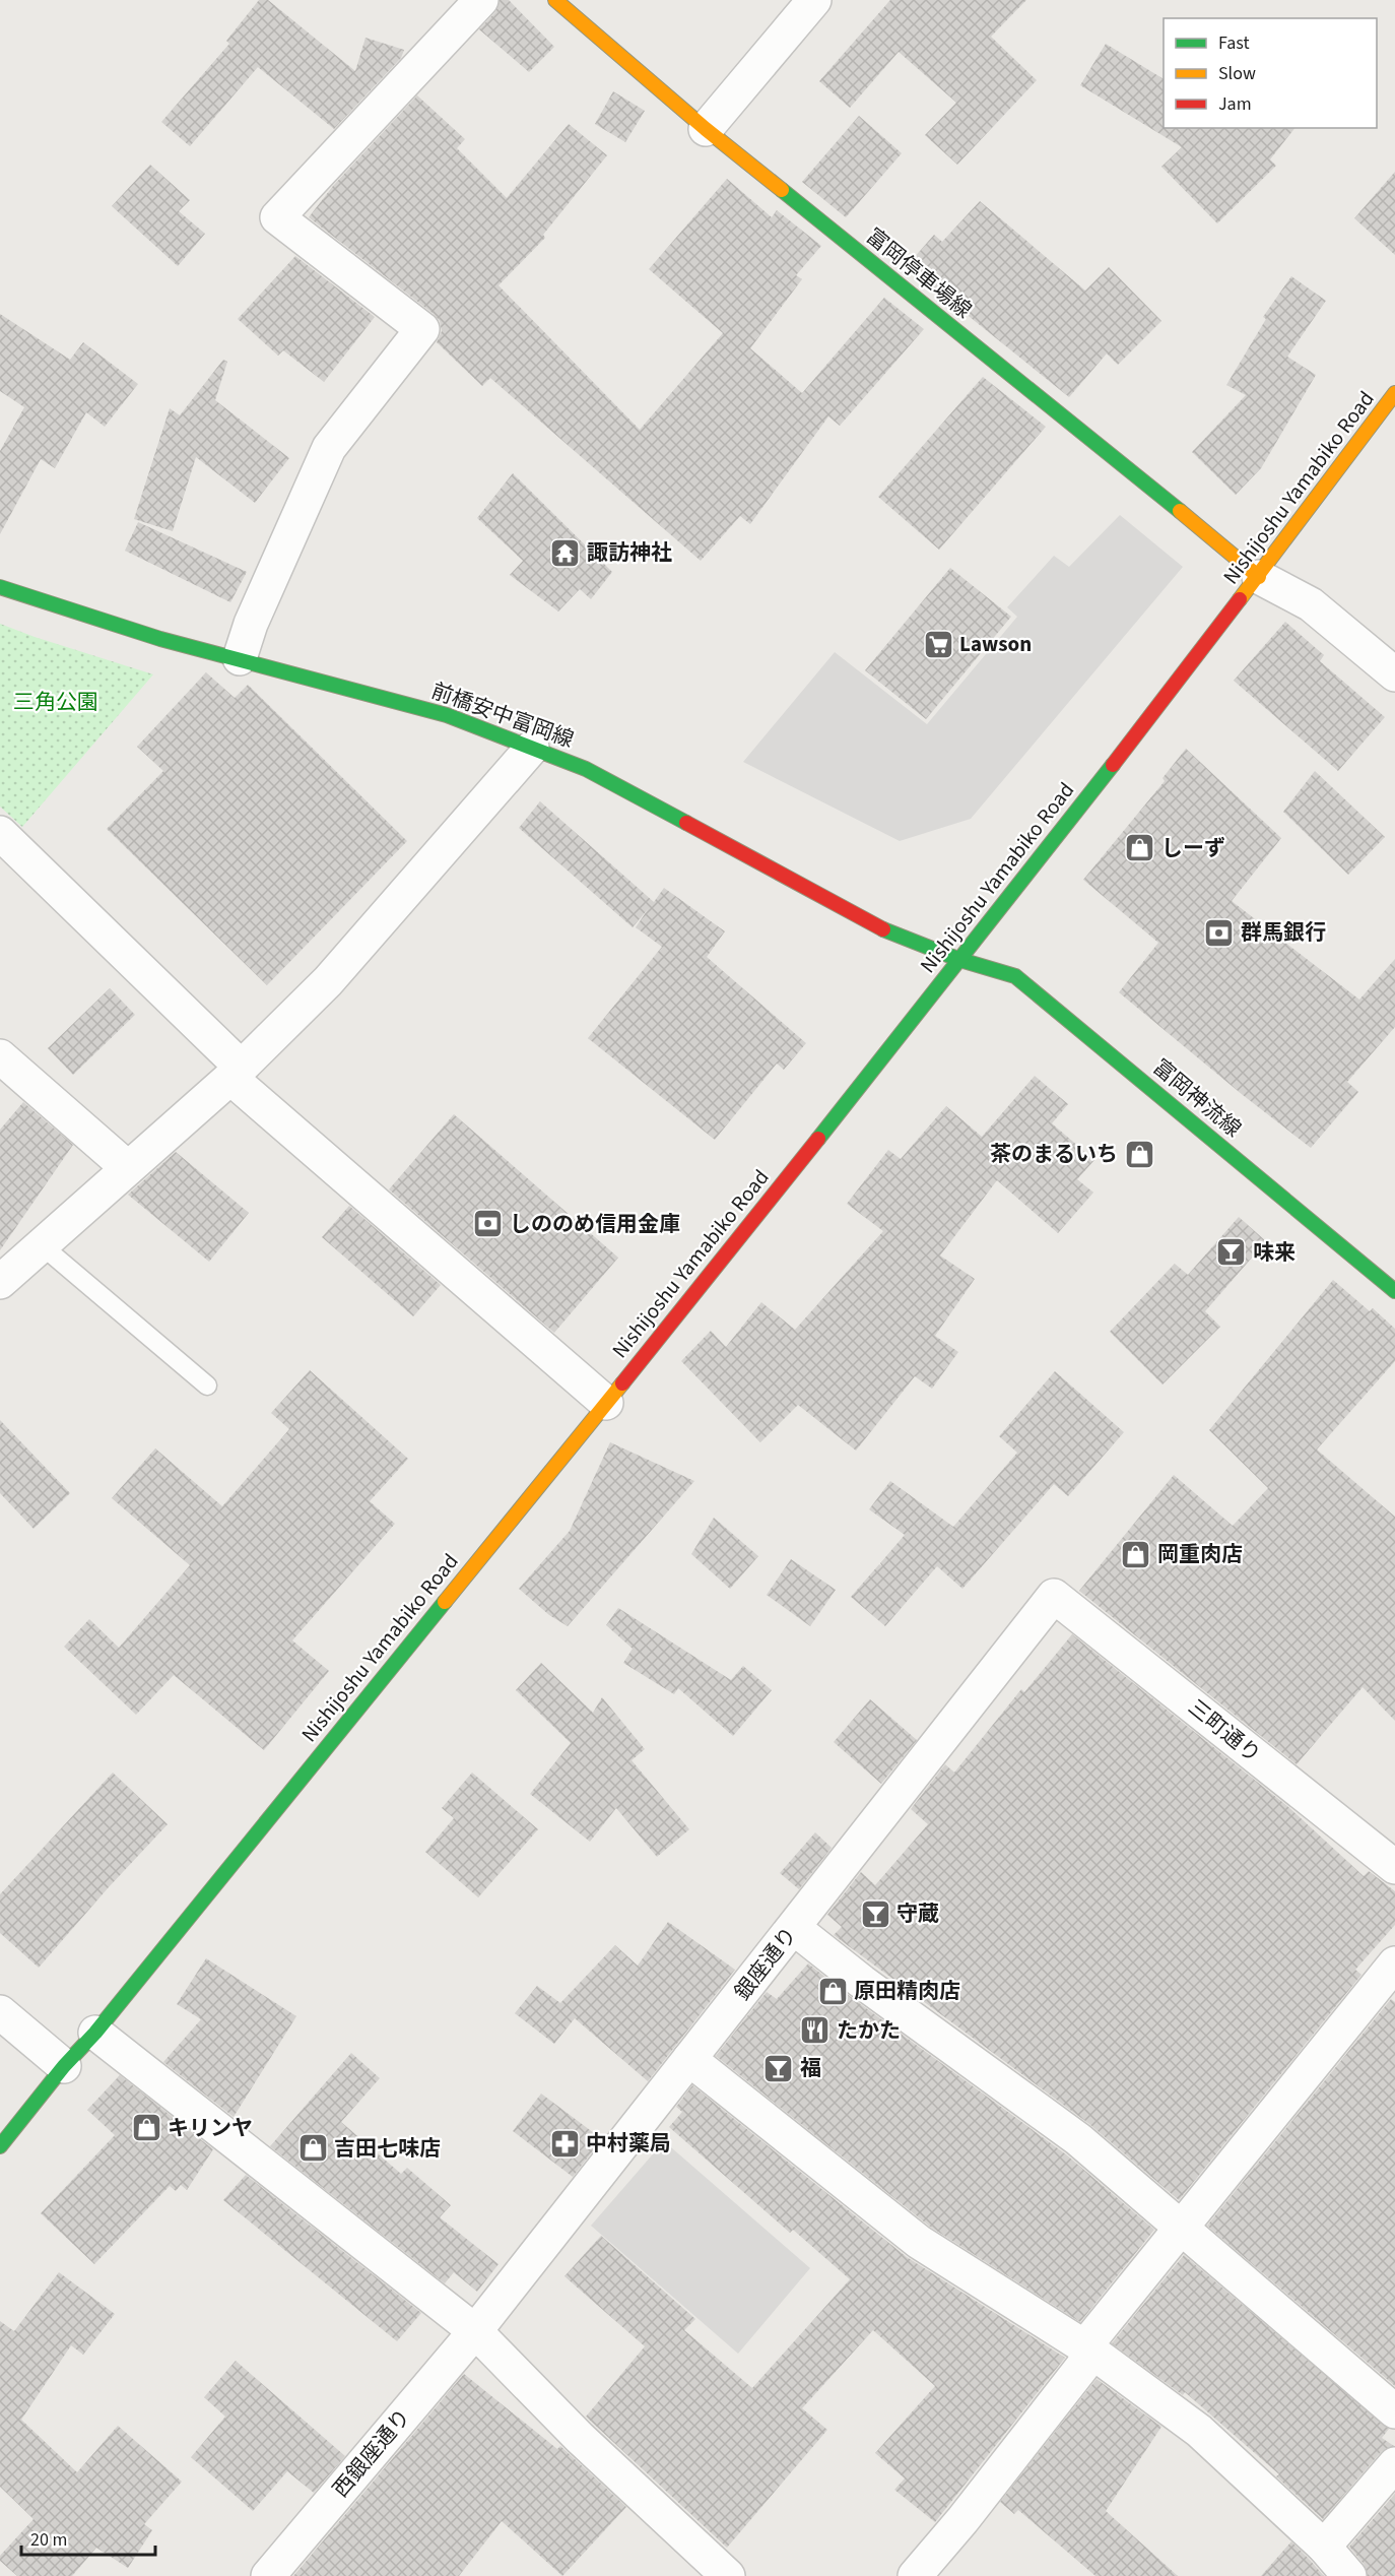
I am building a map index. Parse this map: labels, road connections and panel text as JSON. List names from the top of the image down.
{
  "streets": {
    "main road": [
      "富岡停車場線",
      "Nishijoshu Yamabiko Road",
      "前橋安中富岡線",
      "富岡神流線"
    ],
    "street": ["三町通り", "銀座通り", "西銀座通り"]
  },
  "crossings": [
    ["富岡停車場線", "Nishijoshu Yamabiko Road"],
    ["Nishijoshu Yamabiko Road", "前橋安中富岡線"],
    ["Nishijoshu Yamabiko Road", "富岡神流線"],
    ["前橋安中富岡線", "富岡神流線"],
    ["三町通り", "銀座通り"],
    ["銀座通り", "西銀座通り"]
  ],
  "parks": ["三角公園"],
  "places": {
    "temple": ["諏訪神社"],
    "supermarket": ["Lawson"],
    "shop": [
      "しーず",
      "茶のまるいち",
      "岡重肉店",
      "原田精肉店",
      "キリンヤ",
      "吉田七味店"
    ],
    "bank": ["群馬銀行", "しののめ信用金庫"],
    "bar": ["味来", "守蔵", "福"],
    "restaurant": ["たかた"],
    "pharmacy": ["中村薬局"]
  },
  "legend": ["Fast", "Slow", "Jam"],
  "scale_bar": "20 m"
}
